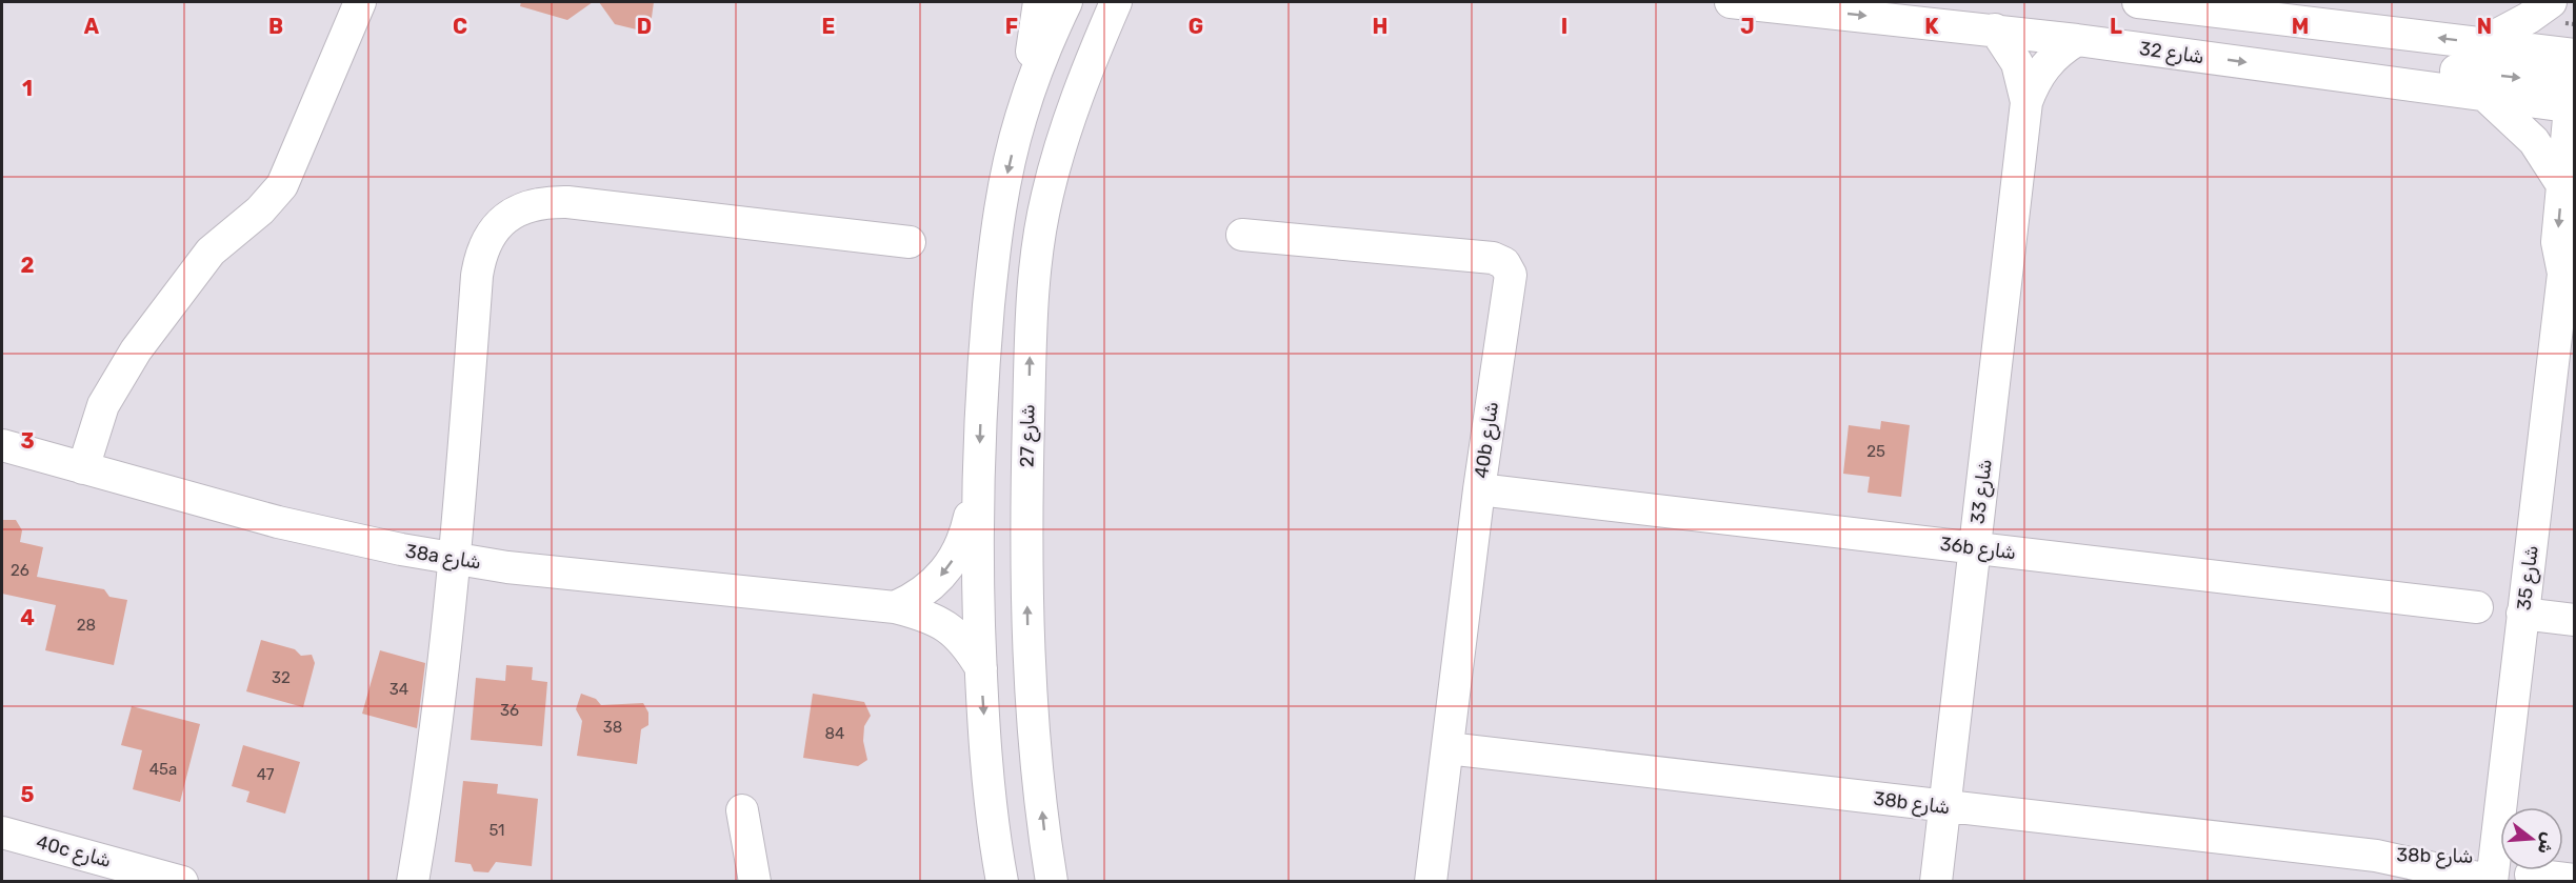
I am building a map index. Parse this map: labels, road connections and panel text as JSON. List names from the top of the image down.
{
  "streets": {
    "street": [
      "شارع 32",
      "شارع 27",
      "40b شارع",
      "شارع 33",
      "36b شارع",
      "38a شارع",
      "شارع 35",
      "38b شارع",
      "40c شارع"
    ]
  },
  "crossings": [
    ["شارع 32", "شارع 33"],
    ["شارع 32", "شارع 35"],
    ["40b شارع", "36b شارع"],
    ["40b شارع", "38b شارع"],
    ["شارع 33", "36b شارع"],
    ["شارع 33", "38b شارع"],
    ["شارع 35", "38b شارع"]
  ],
  "house_numbers": [
    "25",
    "26",
    "28",
    "32",
    "34",
    "36",
    "38",
    "84",
    "45a",
    "47",
    "51"
  ],
  "north": "right",
  "grid": {
    "columns": [
      "A",
      "B",
      "C",
      "D",
      "E",
      "F",
      "G",
      "H",
      "I",
      "J",
      "K",
      "L",
      "M",
      "N"
    ],
    "rows": [
      "1",
      "2",
      "3",
      "4",
      "5"
    ]
  }
}
